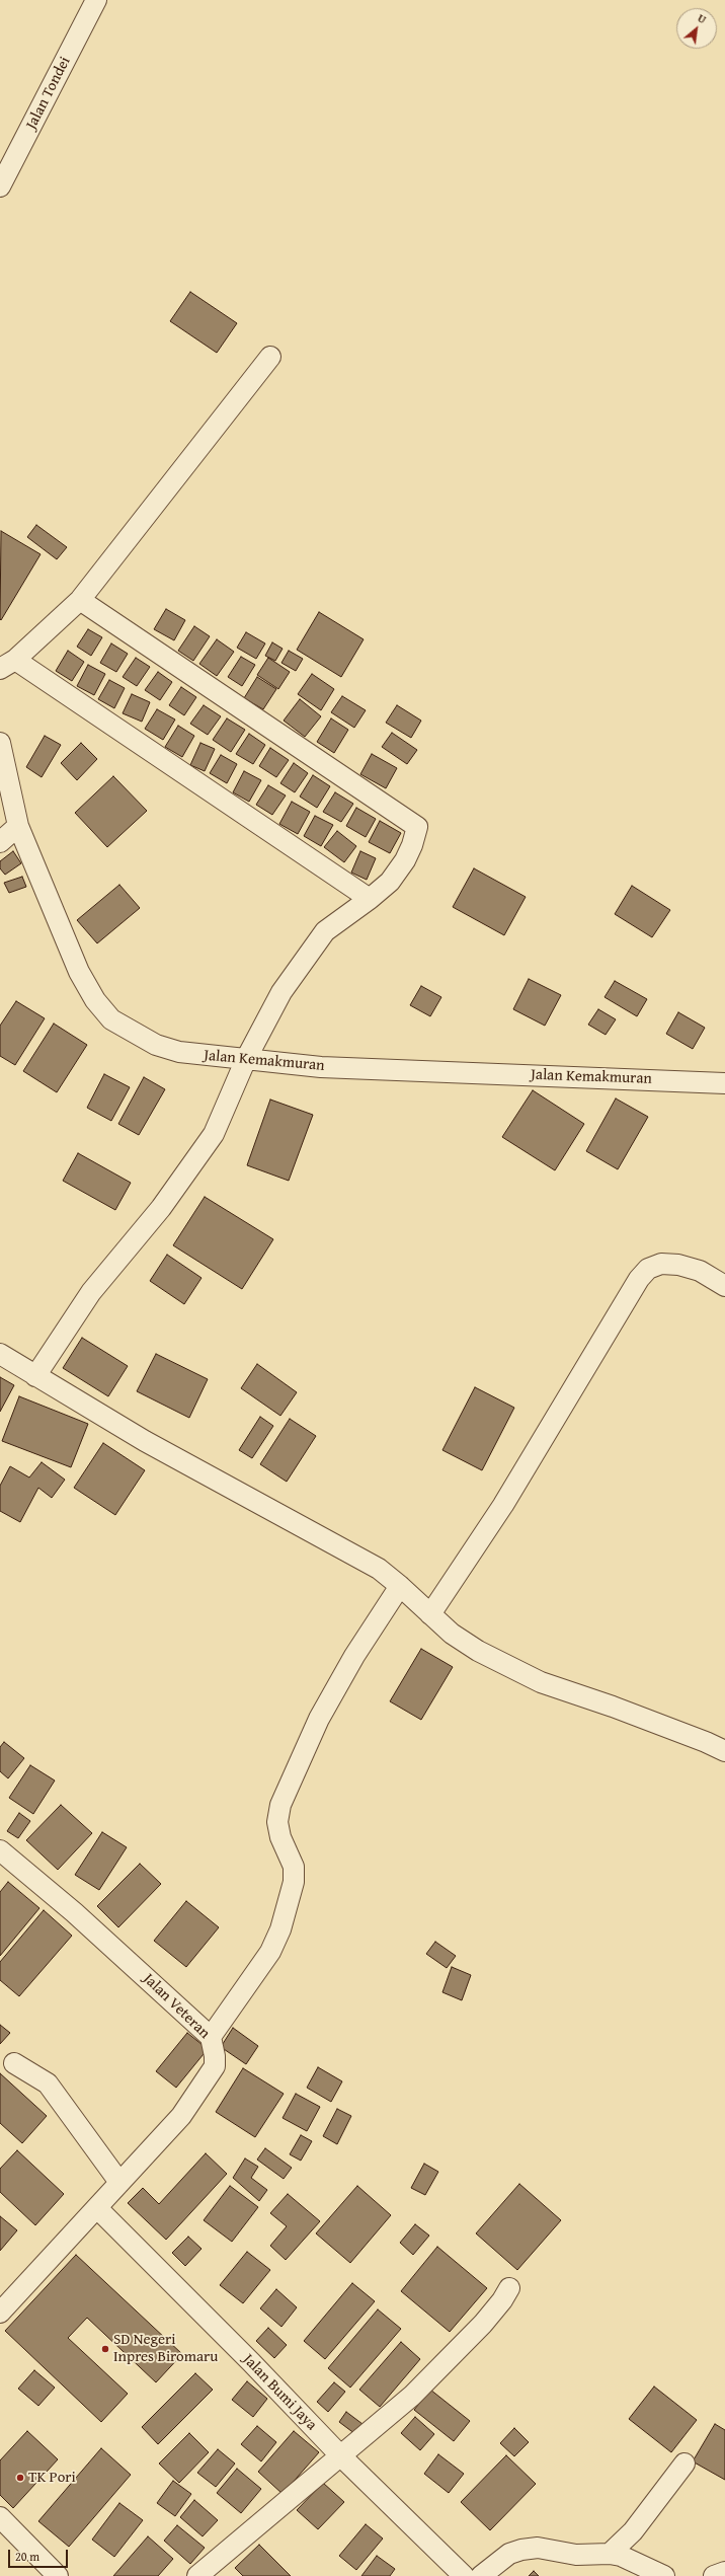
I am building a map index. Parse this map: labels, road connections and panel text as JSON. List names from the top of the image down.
{
  "streets": {
    "street": [
      "Jalan Tondei",
      "Jalan Kemakmuran",
      "Jalan Veteran",
      "Jalan Bumi Jaya"
    ]
  },
  "crossings": [
    ["Jalan Veteran", "Jalan Bumi Jaya"]
  ],
  "places": ["SD Negeri Inpres Biromaru", "TK Pori"],
  "scale_bar": "20 m",
  "north": "top right"
}
